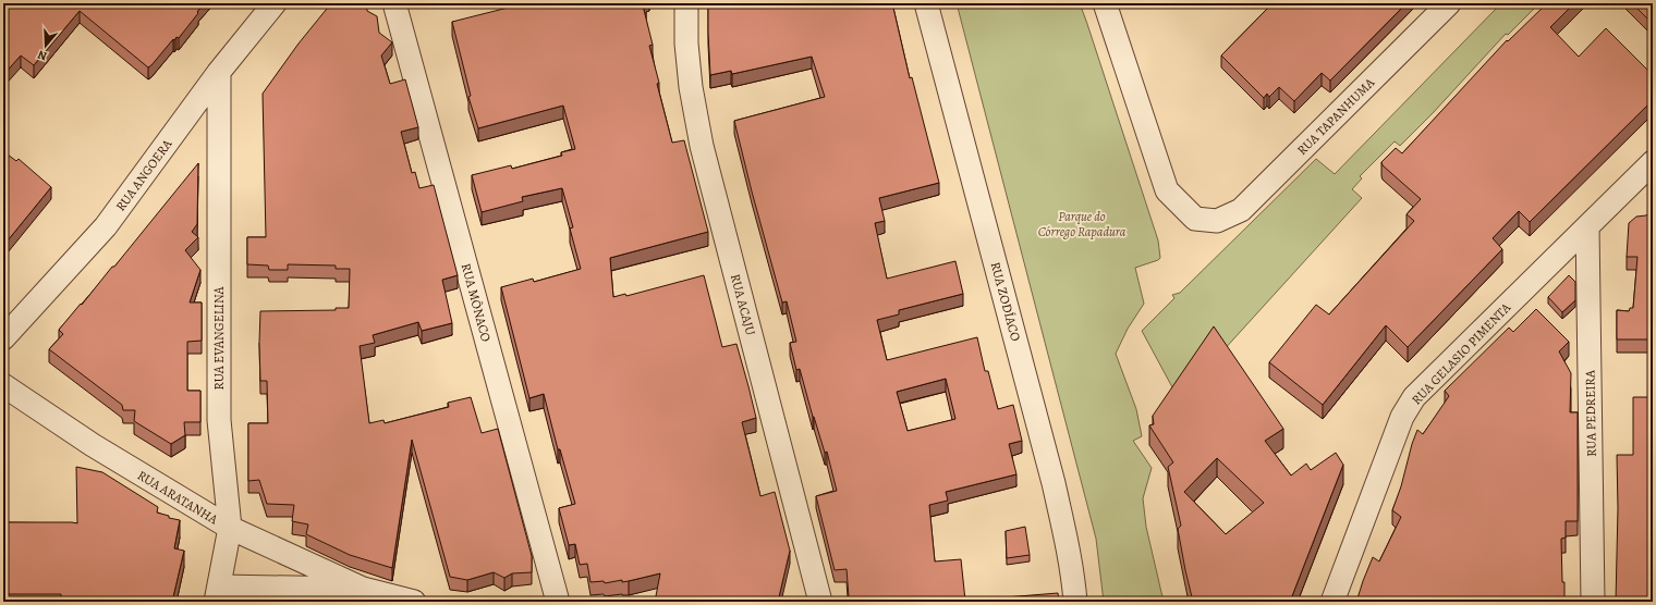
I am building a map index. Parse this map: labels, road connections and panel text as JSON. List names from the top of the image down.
{
  "streets": {
    "street": [
      "RUA TAPANHUMA",
      "RUA ANGOERA",
      "RUA ZODÍACO",
      "RUA MÔNACO",
      "RUA ACAJU",
      "RUA EVANGELINA",
      "RUA GELASIO PIMENTA",
      "RUA PEDREIRA",
      "RUA ARATANHA"
    ]
  },
  "crossings": [
    ["RUA ANGOERA", "RUA EVANGELINA"],
    ["RUA EVANGELINA", "RUA ARATANHA"],
    ["RUA GELASIO PIMENTA", "RUA PEDREIRA"]
  ],
  "parks": ["Parque do Córrego Rapadura"],
  "north": "bottom"
}
